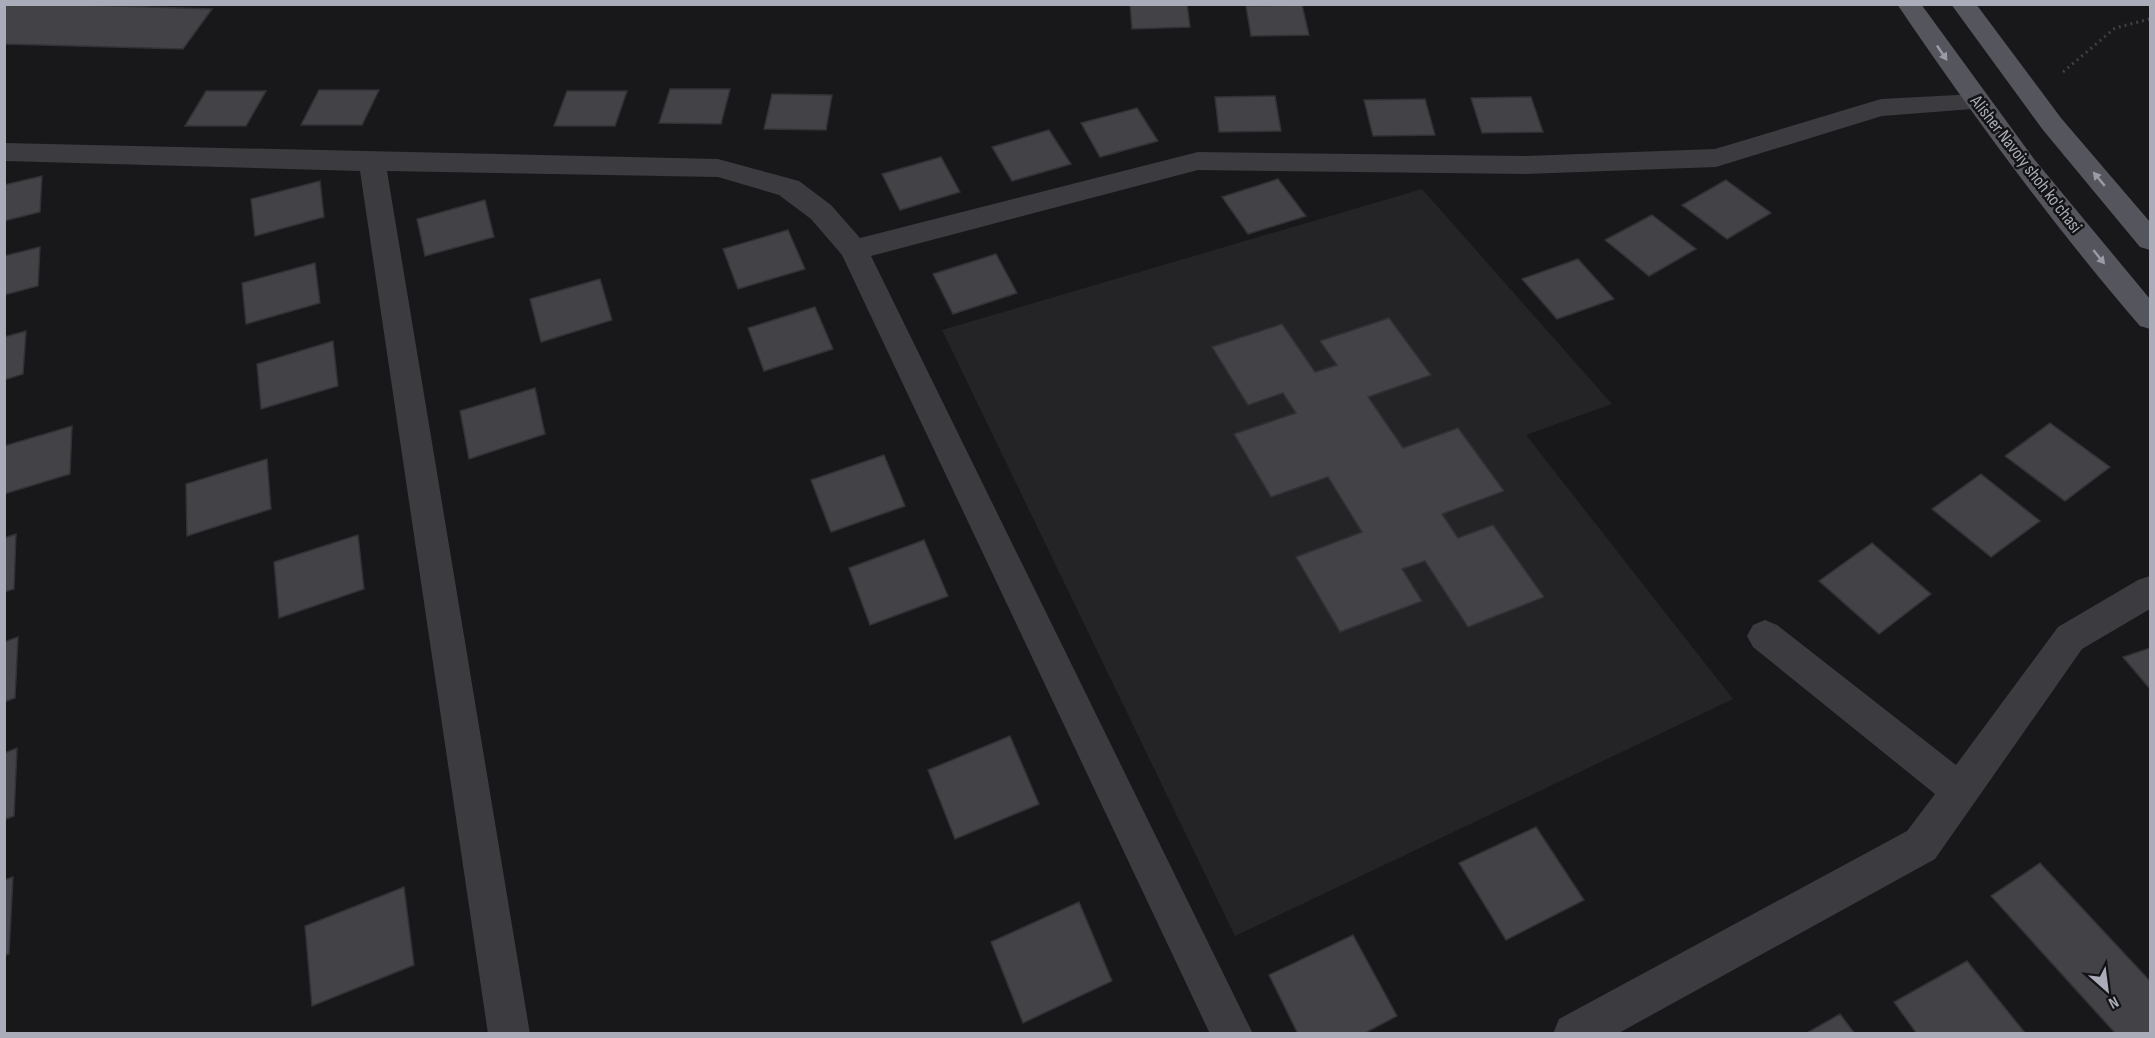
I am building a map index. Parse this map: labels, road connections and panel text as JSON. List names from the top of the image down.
{
  "streets": {
    "main road": ["Alisher Navoiy shoh ko'chasi"]
  },
  "north": "bottom right"
}
